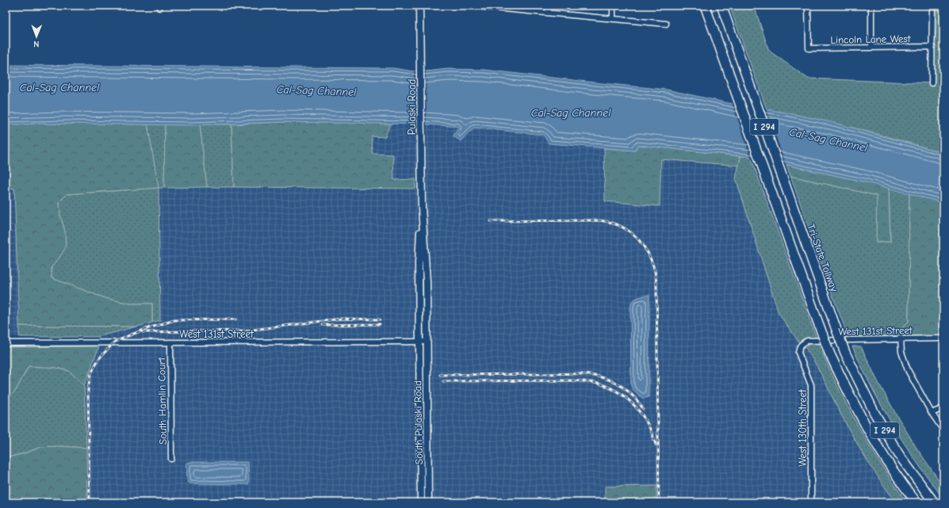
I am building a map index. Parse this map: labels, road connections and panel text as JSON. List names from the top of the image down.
{
  "streets": {
    "highway": ["I 294", "Tri-State Tollway"],
    "main road": ["Pulaski Road", "South Pulaski Road"],
    "street": [
      "Lincoln Lane West",
      "West 131st Street",
      "South Hamlin Court",
      "West 130th Street"
    ]
  },
  "crossings": [
    ["Pulaski Road", "West 131st Street"],
    ["Pulaski Road", "South Pulaski Road"],
    ["West 131st Street", "South Hamlin Court"],
    ["West 131st Street", "South Pulaski Road"],
    ["West 131st Street", "West 130th Street"]
  ],
  "water": ["Cal-Sag Channel"],
  "north": "bottom"
}
